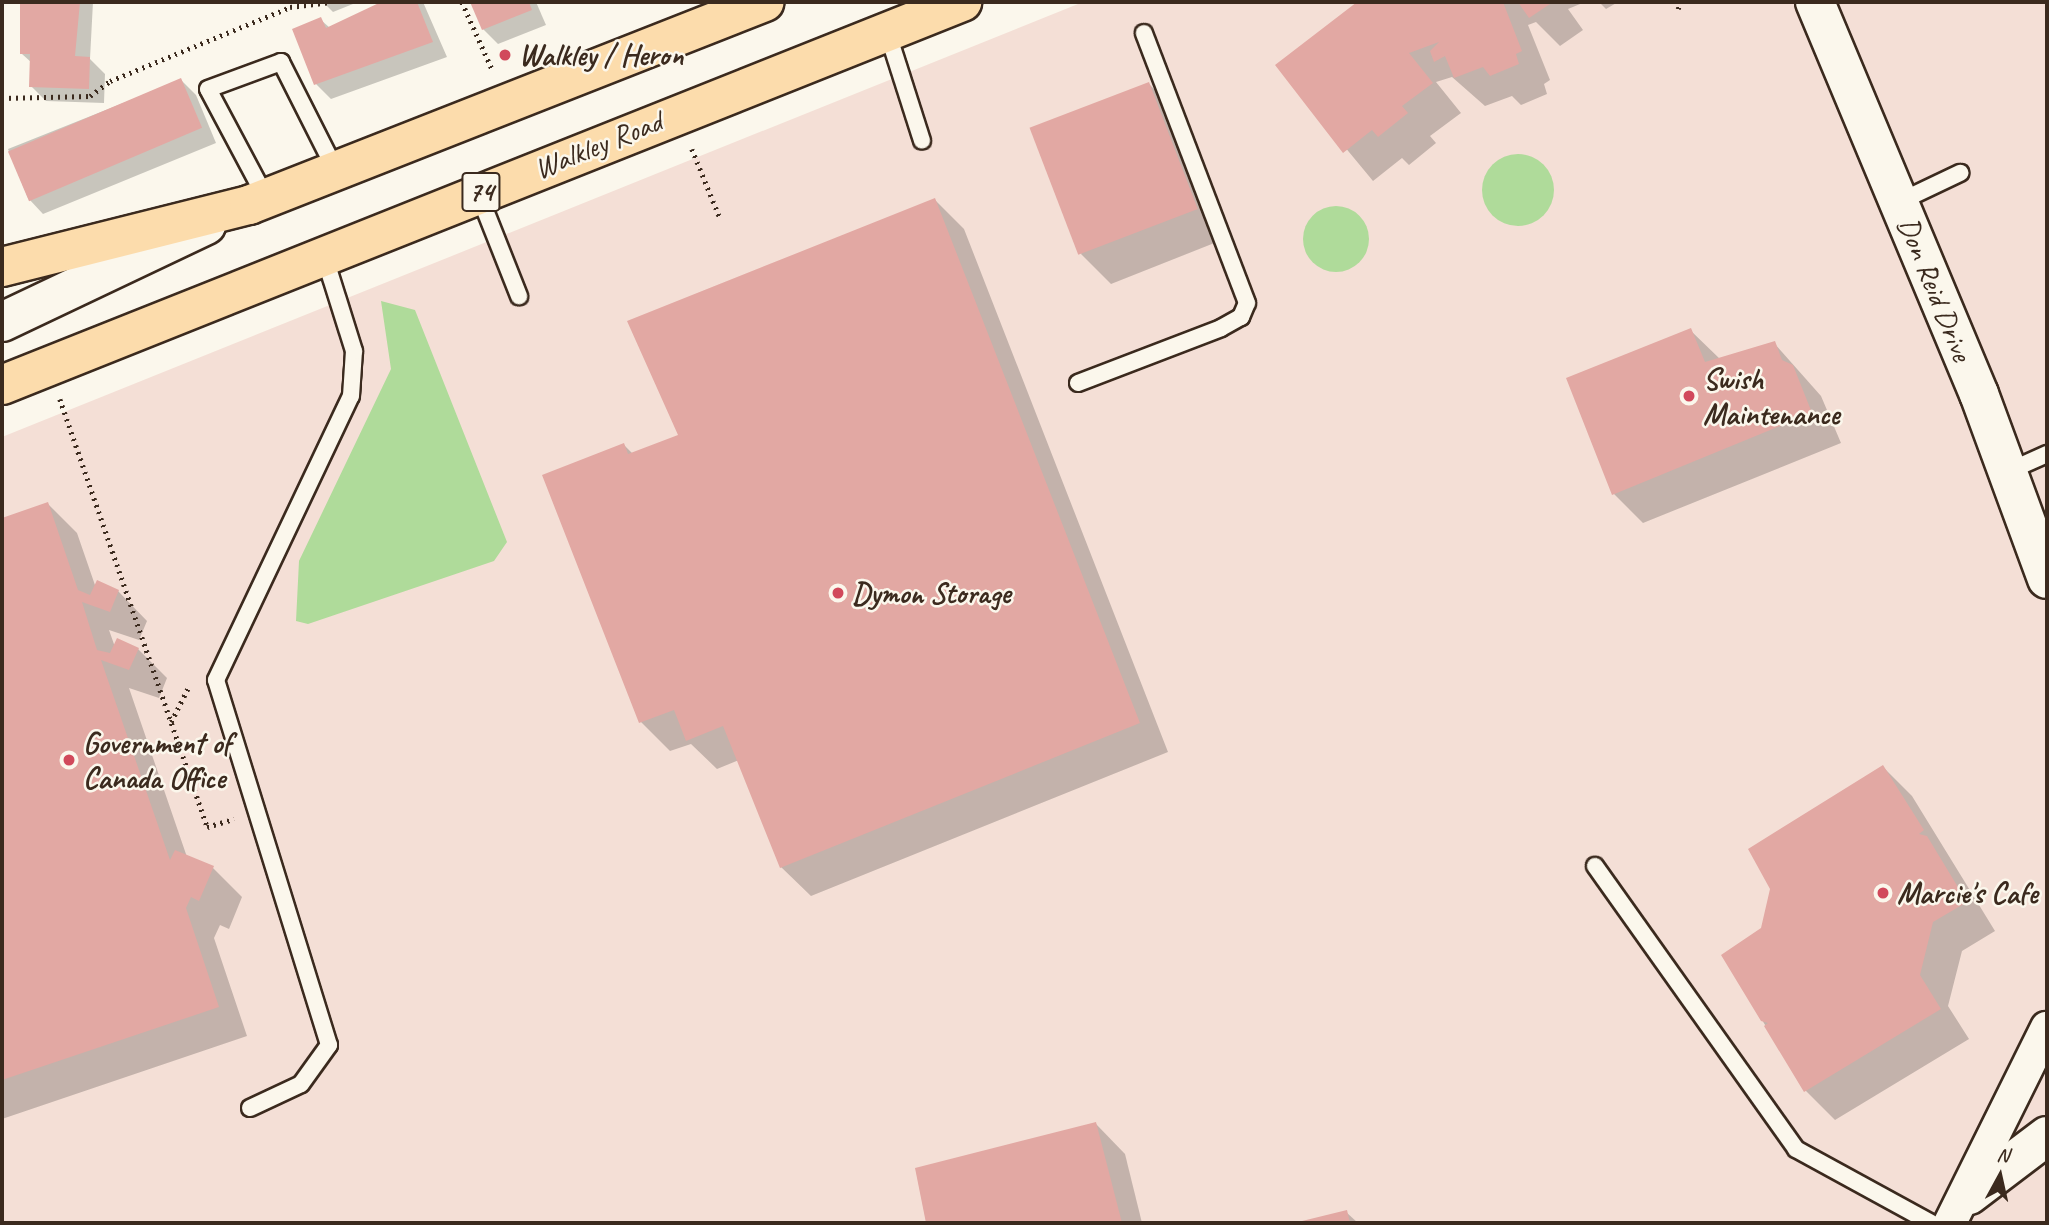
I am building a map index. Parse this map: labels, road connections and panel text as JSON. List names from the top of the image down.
{
  "streets": {
    "main road": ["Walkley Road", "74"],
    "street": ["Don Reid Drive"]
  },
  "places": [
    "Walkley / Heron",
    "Swish Maintenance",
    "Dymon Storage",
    "Government of Canada Office",
    "Marcie's Cafe"
  ],
  "north": "top"
}
